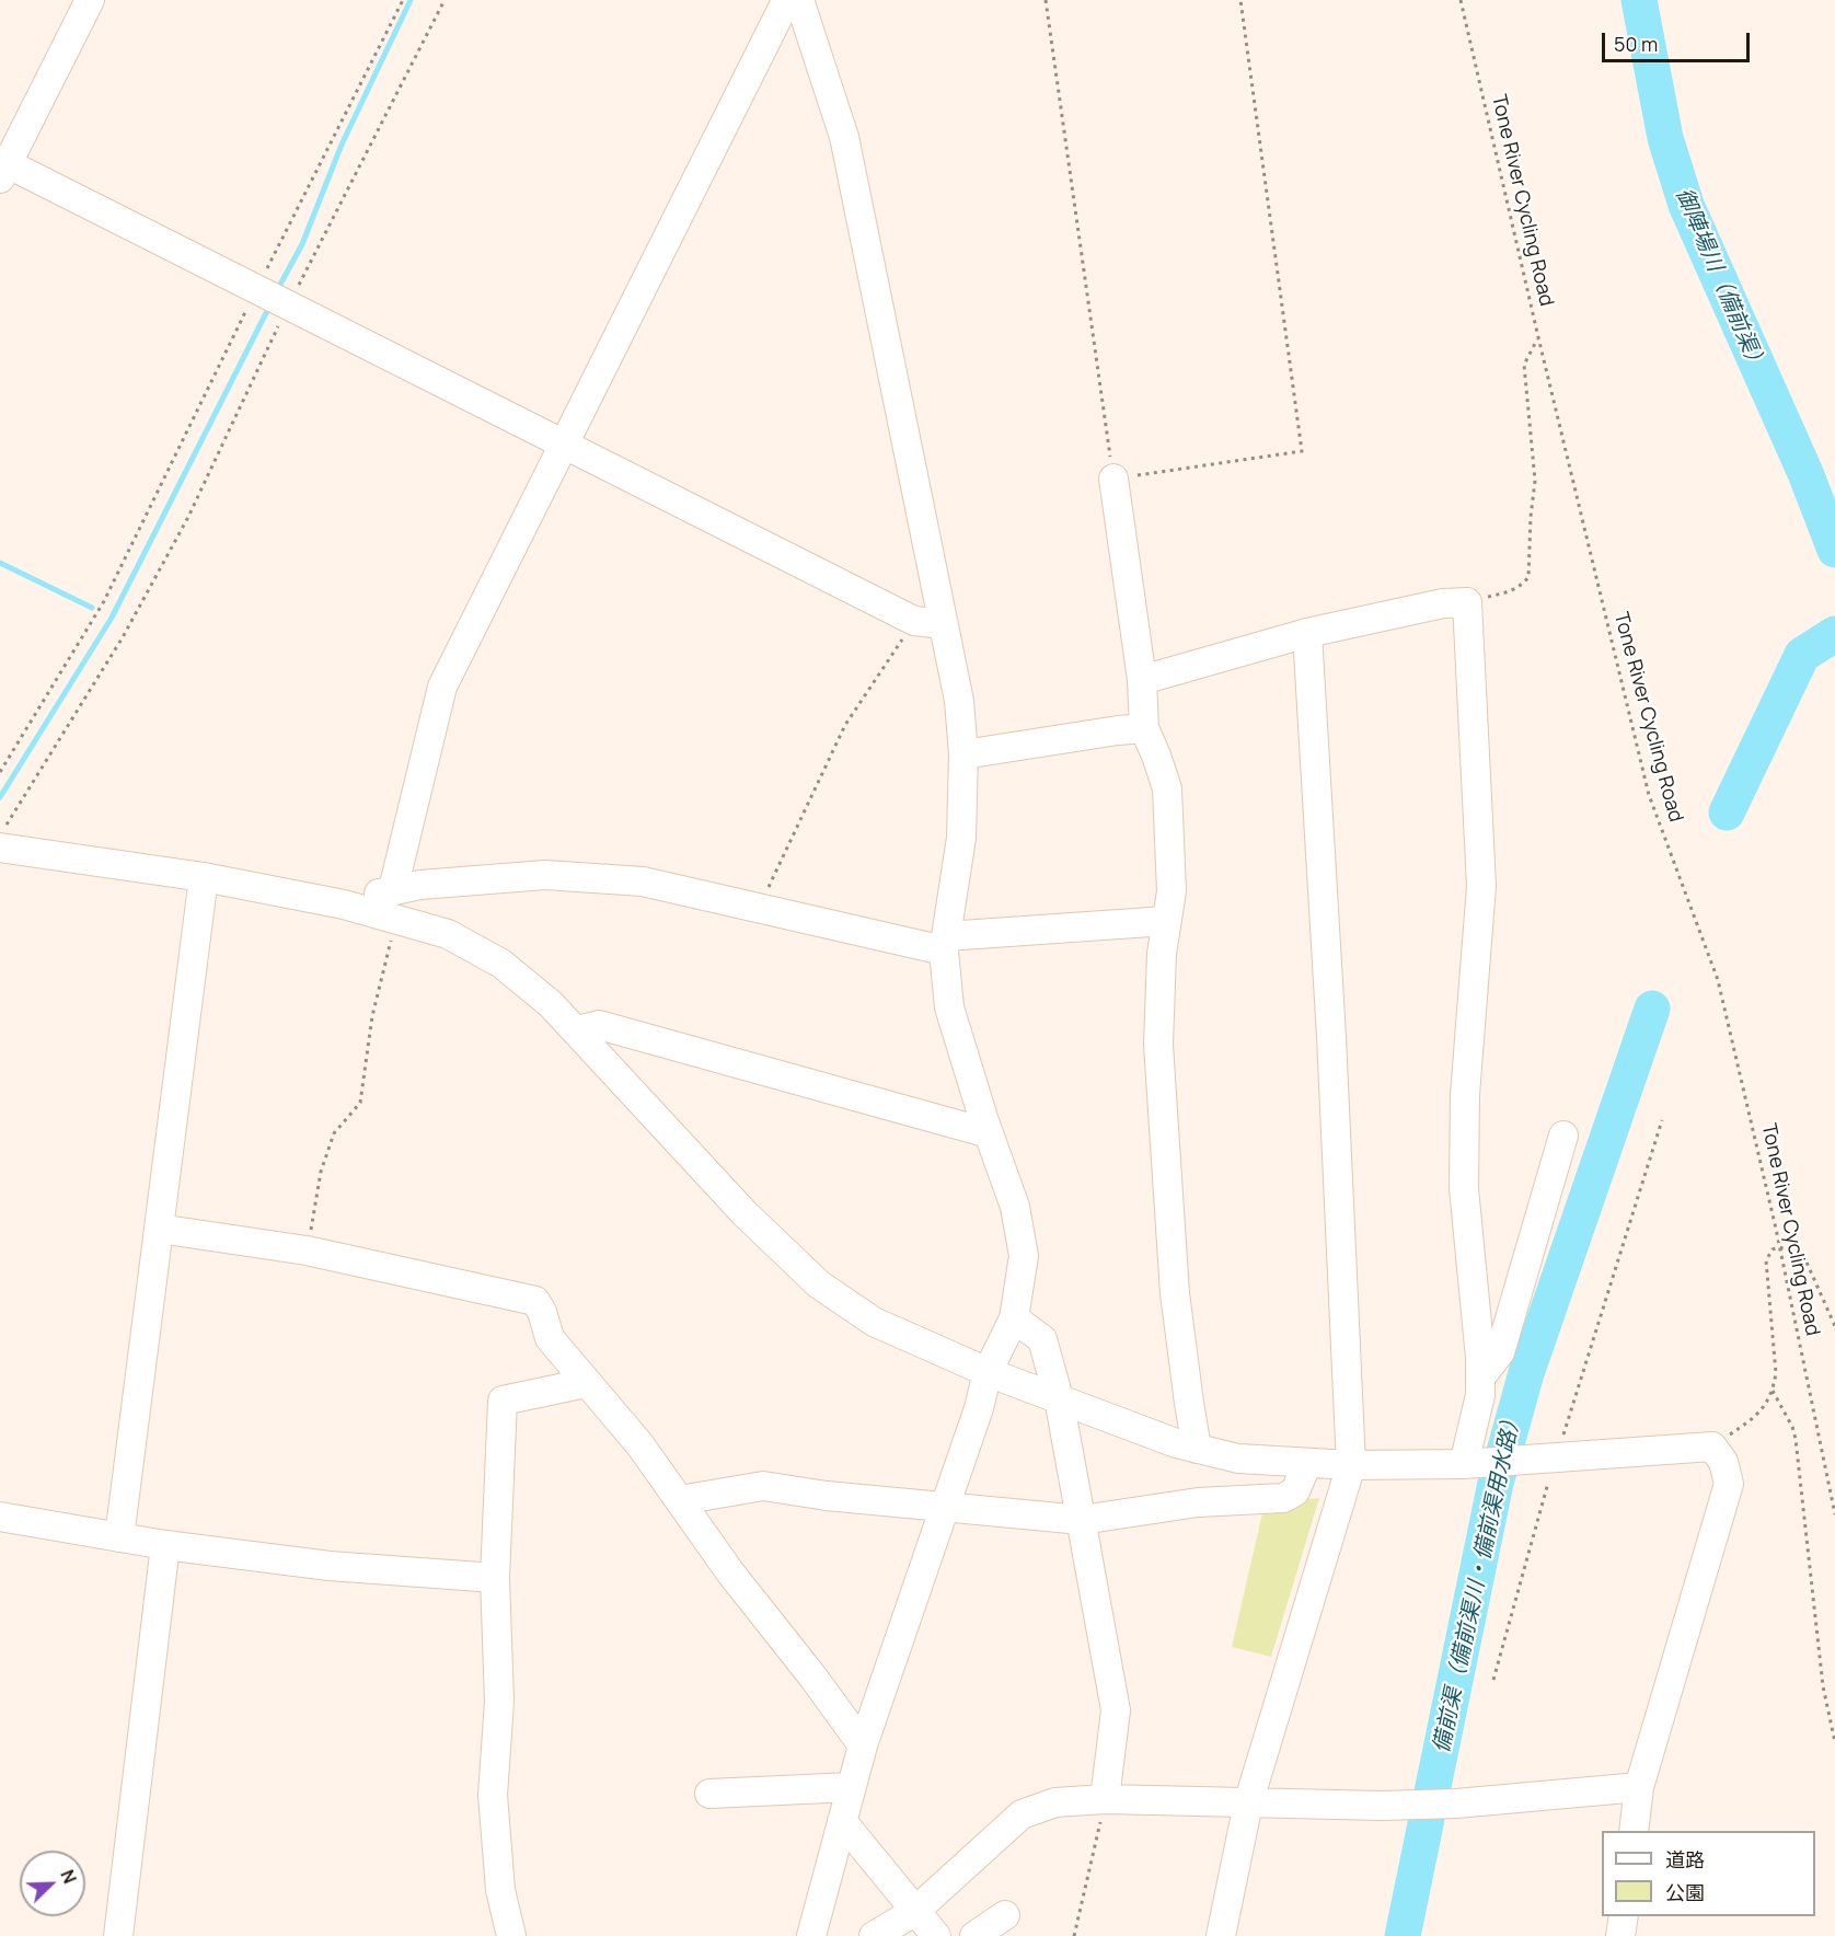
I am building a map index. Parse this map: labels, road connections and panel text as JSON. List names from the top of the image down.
{
  "streets": {
    "path": ["Tone River Cycling Road"]
  },
  "water": ["御陣場川（備前渠）", "備前渠（備前渠川・備前渠用水路）"],
  "legend": ["道路", "公園"],
  "scale_bar": "50 m",
  "north": "top right"
}
